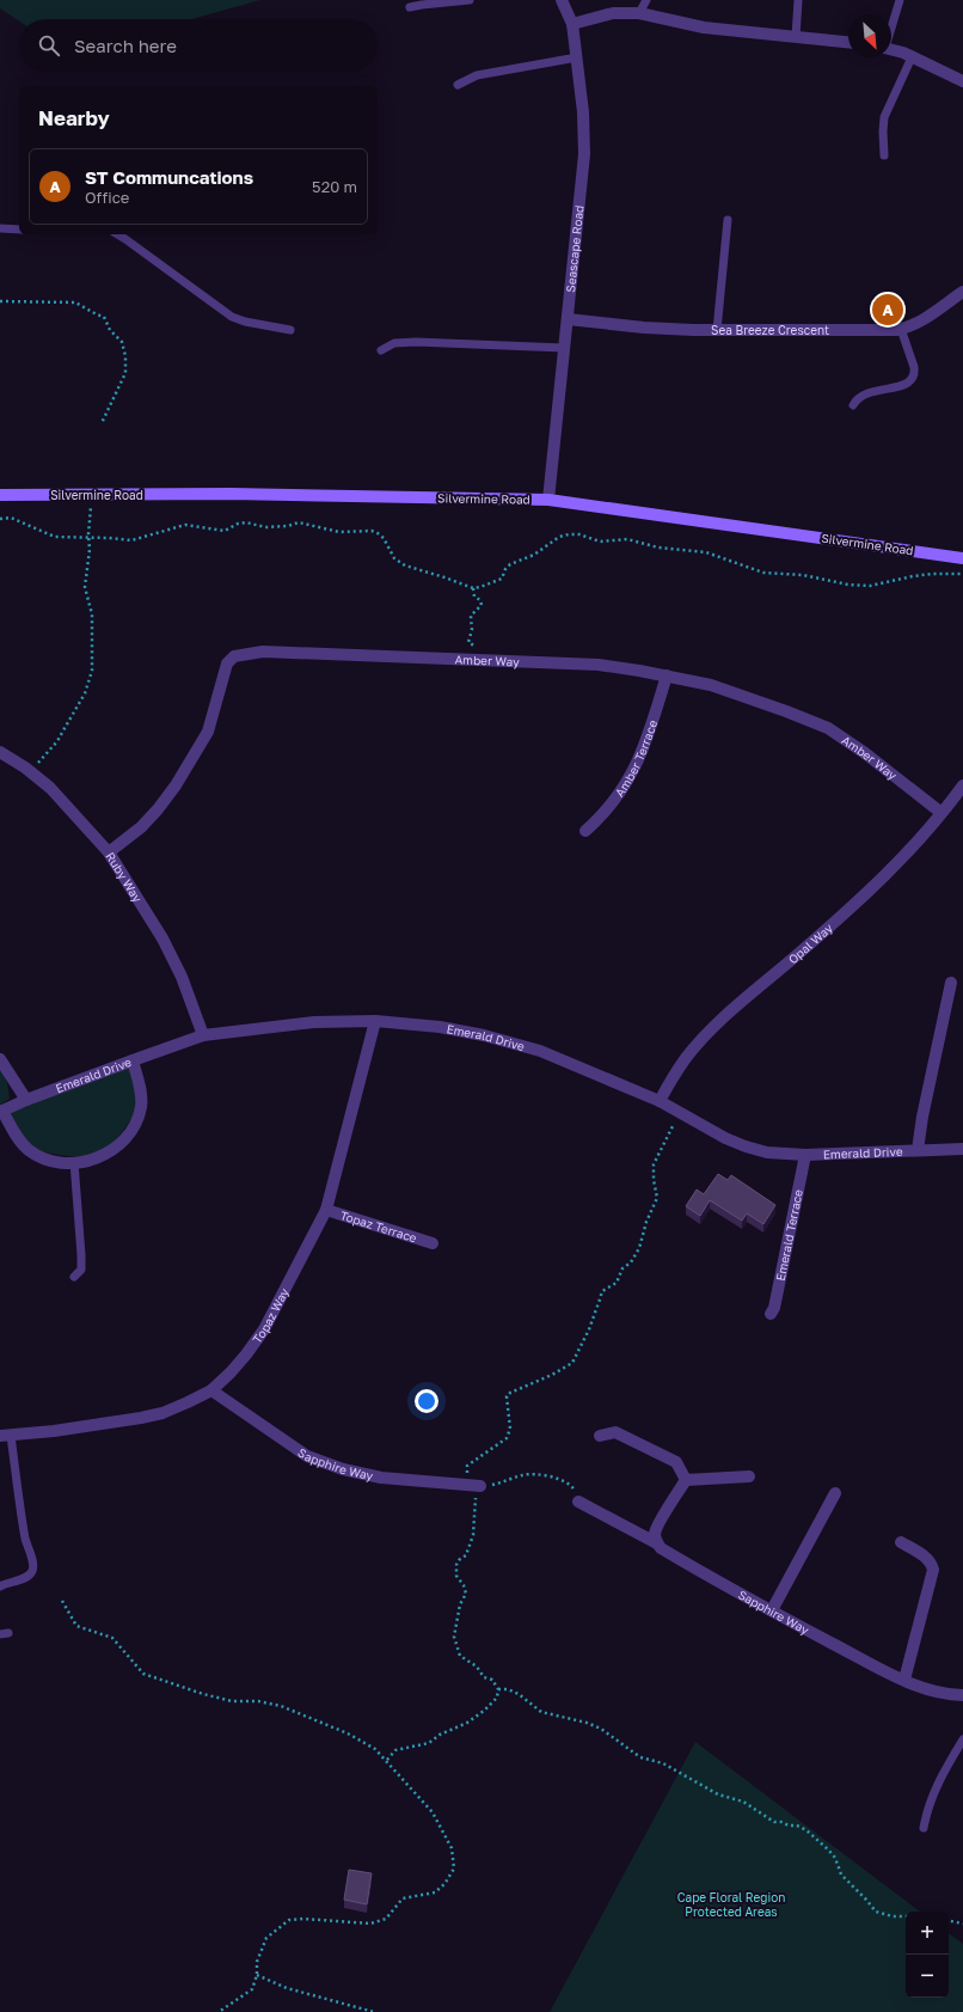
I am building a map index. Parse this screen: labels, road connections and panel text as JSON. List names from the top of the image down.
{
  "streets": {
    "street": [
      "Seascape Road",
      "Sea Breeze Crescent",
      "Silvermine Road",
      "Amber Way",
      "Amber Terrace",
      "Ruby Way",
      "Opal Way",
      "Emerald Drive",
      "Topaz Terrace",
      "Emerald Terrace",
      "Topaz Way",
      "Sapphire Way"
    ]
  },
  "crossings": [
    ["Seascape Road", "Sea Breeze Crescent"],
    ["Seascape Road", "Silvermine Road"],
    ["Amber Way", "Amber Terrace"],
    ["Amber Way", "Ruby Way"],
    ["Amber Way", "Opal Way"],
    ["Ruby Way", "Emerald Drive"],
    ["Opal Way", "Emerald Drive"],
    ["Emerald Drive", "Emerald Terrace"],
    ["Emerald Drive", "Topaz Way"],
    ["Topaz Terrace", "Topaz Way"],
    ["Topaz Way", "Sapphire Way"]
  ],
  "parks": ["Cape Floral Region Protected Areas"],
  "north": "bottom right",
  "page": {
    "search": "Search here",
    "heading": "Nearby",
    "list": [
      {
        "mark": "A",
        "name": "ST Communcations",
        "note": "Office",
        "value": "520 m"
      }
    ],
    "pins": "A",
    "map_buttons": ["+", "−"]
  }
}
